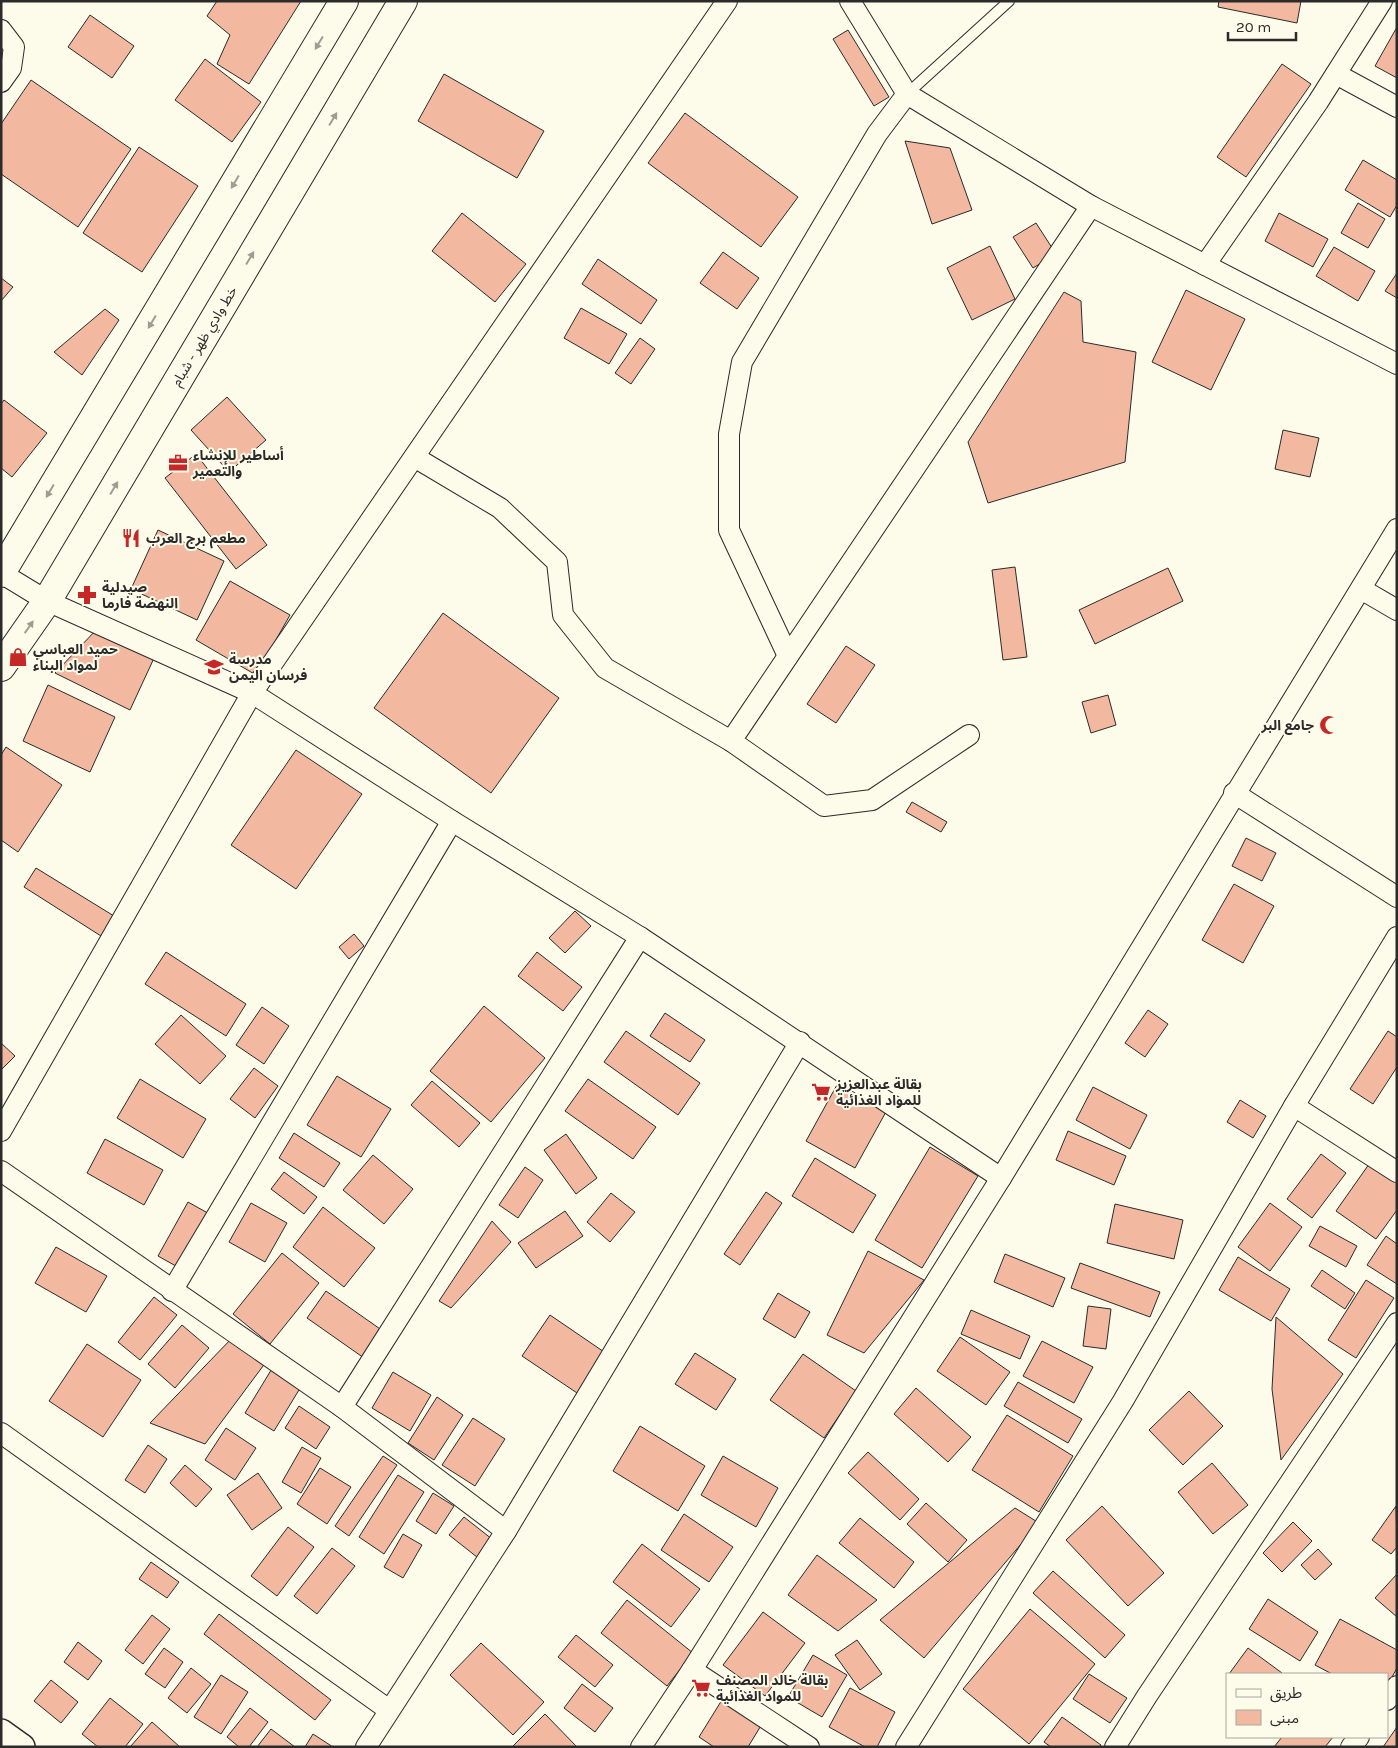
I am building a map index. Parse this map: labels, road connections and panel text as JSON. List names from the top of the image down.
{
  "streets": {
    "main road": ["خط وادي ظهر - شبام"]
  },
  "places": {
    "office": ["أساطير للإنشاء والتعمير"],
    "restaurant": ["مطعم برج العرب"],
    "pharmacy": ["صيدلية النهضة فارما"],
    "shop": ["حميد العباسي لمواد البناء"],
    "school or university": ["مدرسة فرسان اليمن"],
    "mosque": ["جامع البر"],
    "supermarket": ["بقالة عبدالعزيز للمواد الغذائية", "بقالة خالد المصنف للمواد الغذائية"]
  },
  "legend": ["طريق", "مبنى"],
  "scale_bar": "20 m"
}
